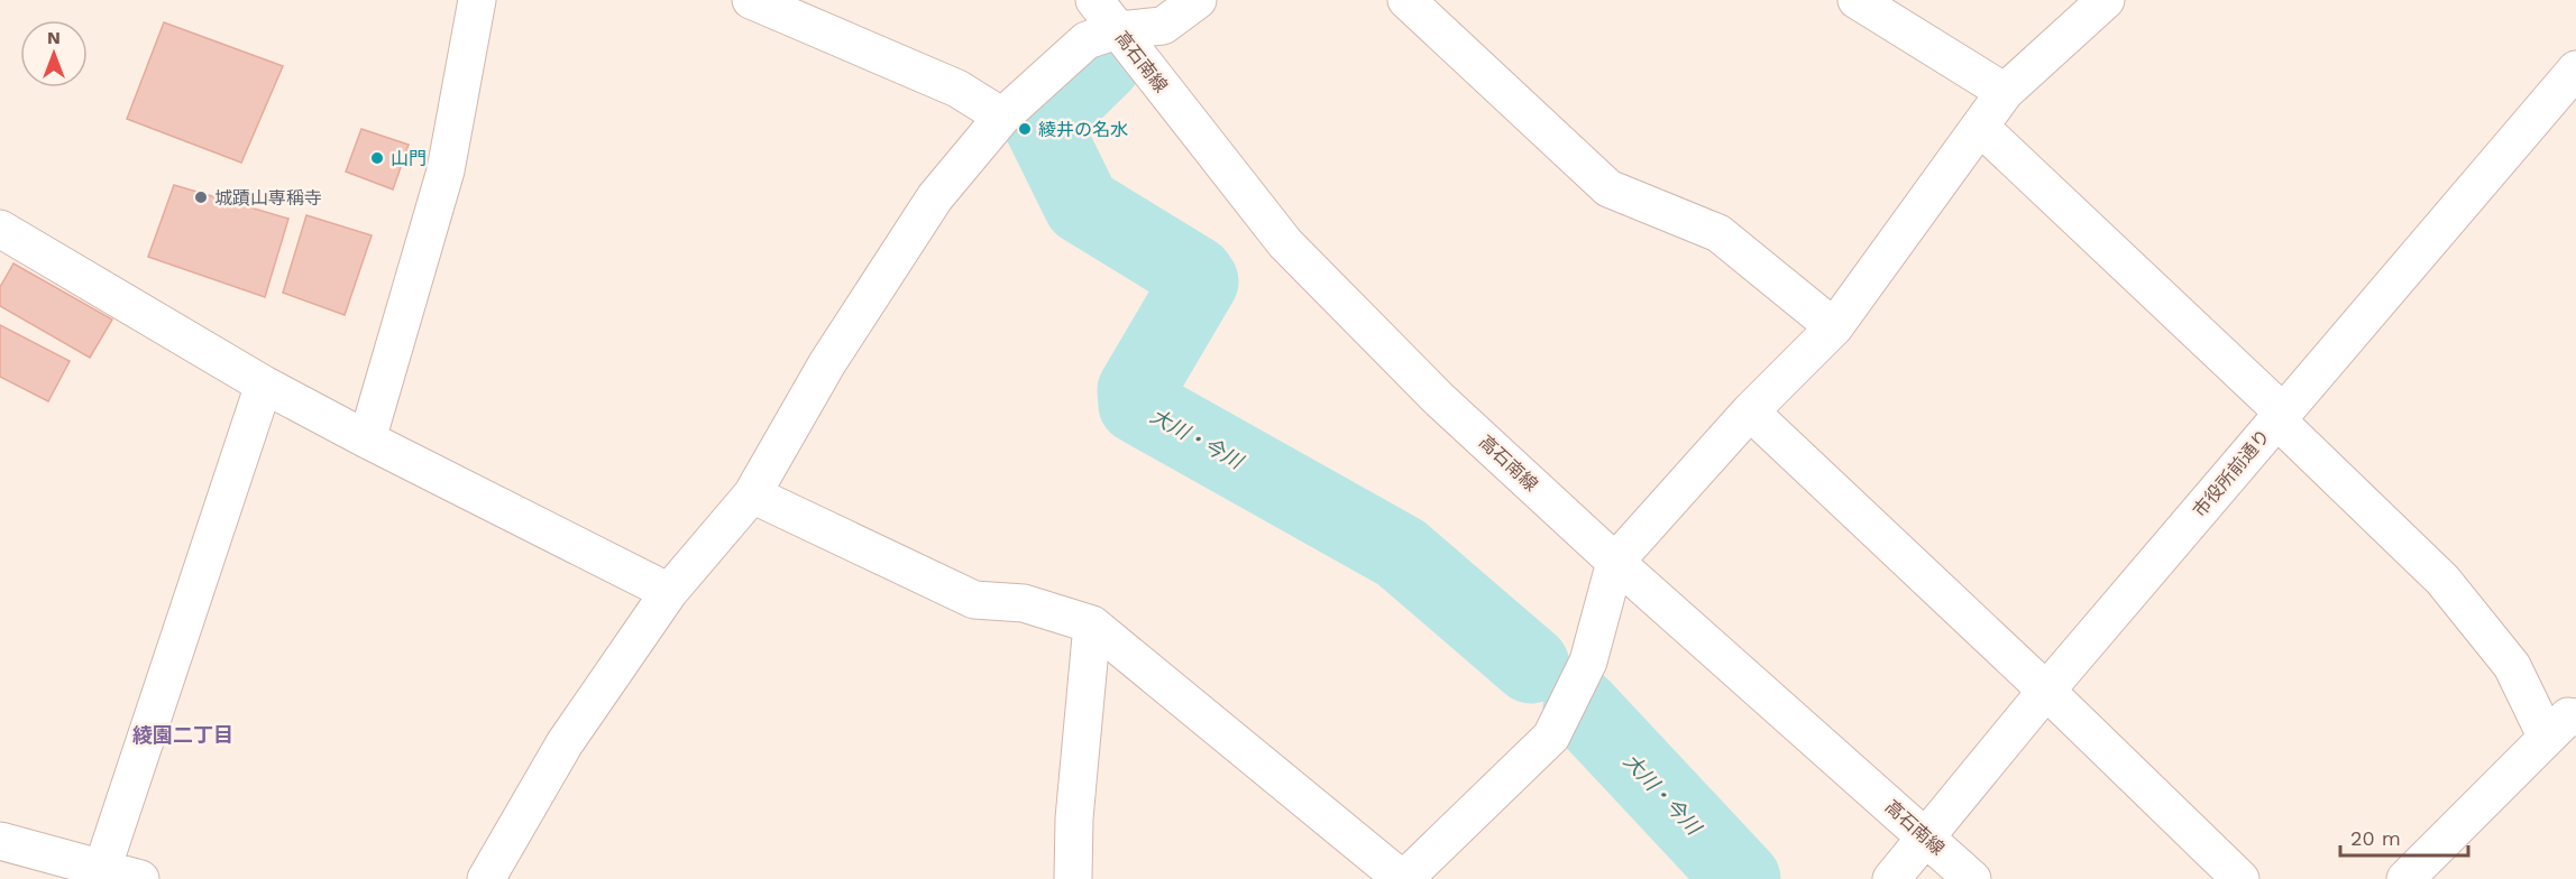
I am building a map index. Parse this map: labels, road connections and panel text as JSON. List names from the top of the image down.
{
  "streets": {
    "street": ["高石南線", "市役所前通り"]
  },
  "crossings": [
    ["高石南線", "市役所前通り"]
  ],
  "districts": ["綾園二丁目"],
  "water": ["大川・今川"],
  "places": ["綾井の名水", "山門", "城蹟山専稱寺"],
  "scale_bar": "20 m",
  "north": "top"
}
